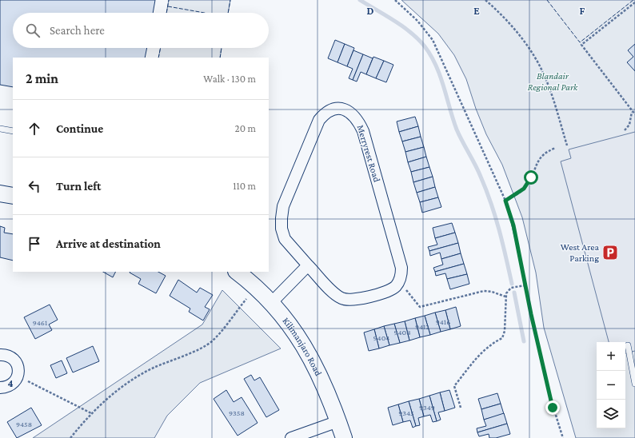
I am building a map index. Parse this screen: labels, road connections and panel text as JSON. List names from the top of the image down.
{
  "streets": {
    "street": ["Merryrest Road", "Kilimanjaro Road"]
  },
  "parks": ["Blandair Regional Park"],
  "places": {
    "parking": ["West Area Parking"]
  },
  "house_numbers": [
    "9416",
    "9461",
    "9412",
    "9408",
    "9404",
    "9349",
    "9358",
    "9345",
    "9458"
  ],
  "page": {
    "search": "Search here",
    "heading": ["2 min", "Walk · 130 m"],
    "list": [
      ["Continue", "20 m"],
      ["Turn left", "110 m"],
      "Arrive at destination"
    ],
    "map_buttons": ["+", "−"]
  },
  "grid": {
    "columns": ["D", "E", "F"],
    "rows": ["4"]
  }
}
